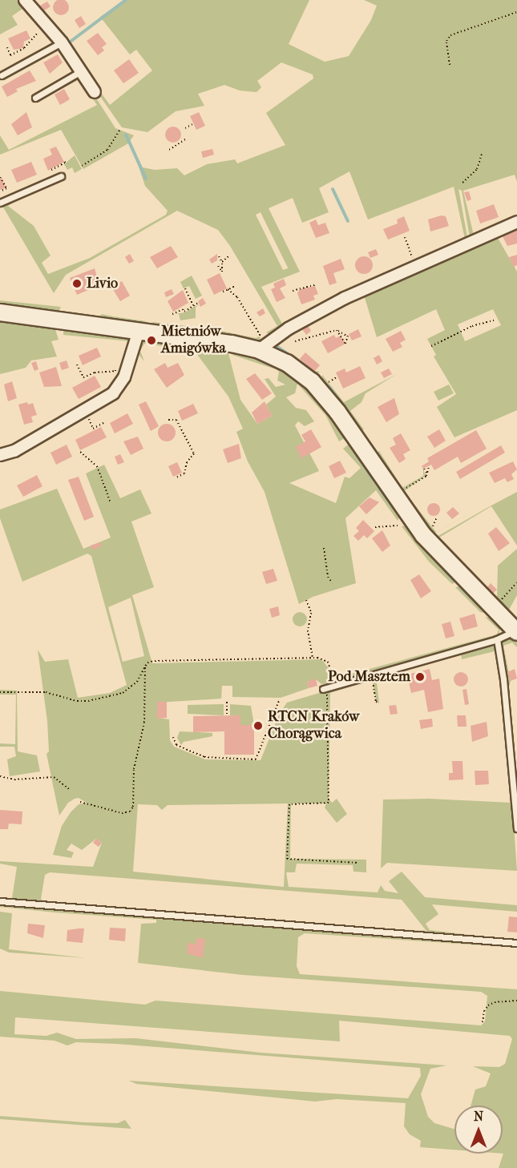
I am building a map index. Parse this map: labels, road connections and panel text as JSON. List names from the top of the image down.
{
  "places": [
    "Livio",
    "Mietniów Amigówka",
    "Pod Masztem",
    "RTCN Kraków Chorągwica"
  ],
  "north": "top"
}
